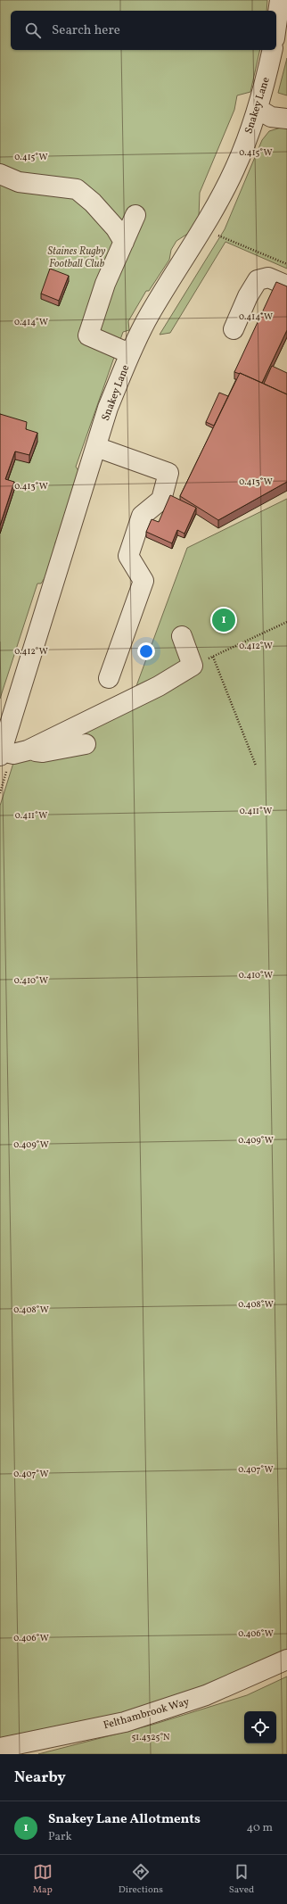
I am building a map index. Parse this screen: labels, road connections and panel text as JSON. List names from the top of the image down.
{
  "streets": {
    "street": ["Snakey Lane", "Felthambrook Way"]
  },
  "parks": ["Staines Rugby Football Club"],
  "page": {
    "search": "Search here",
    "pins": "1",
    "heading": "Nearby",
    "list": [
      {
        "mark": "1",
        "name": "Snakey Lane Allotments",
        "note": "Park",
        "value": "40 m"
      }
    ],
    "nav": ["Map", "Directions", "Saved"]
  },
  "coordinates": [
    "0.415°W",
    "0.414°W",
    "0.413°W",
    "0.412°W",
    "0.411°W",
    "0.410°W",
    "0.409°W",
    "0.408°W",
    "0.407°W",
    "0.406°W",
    "51.4325°N"
  ]
}
